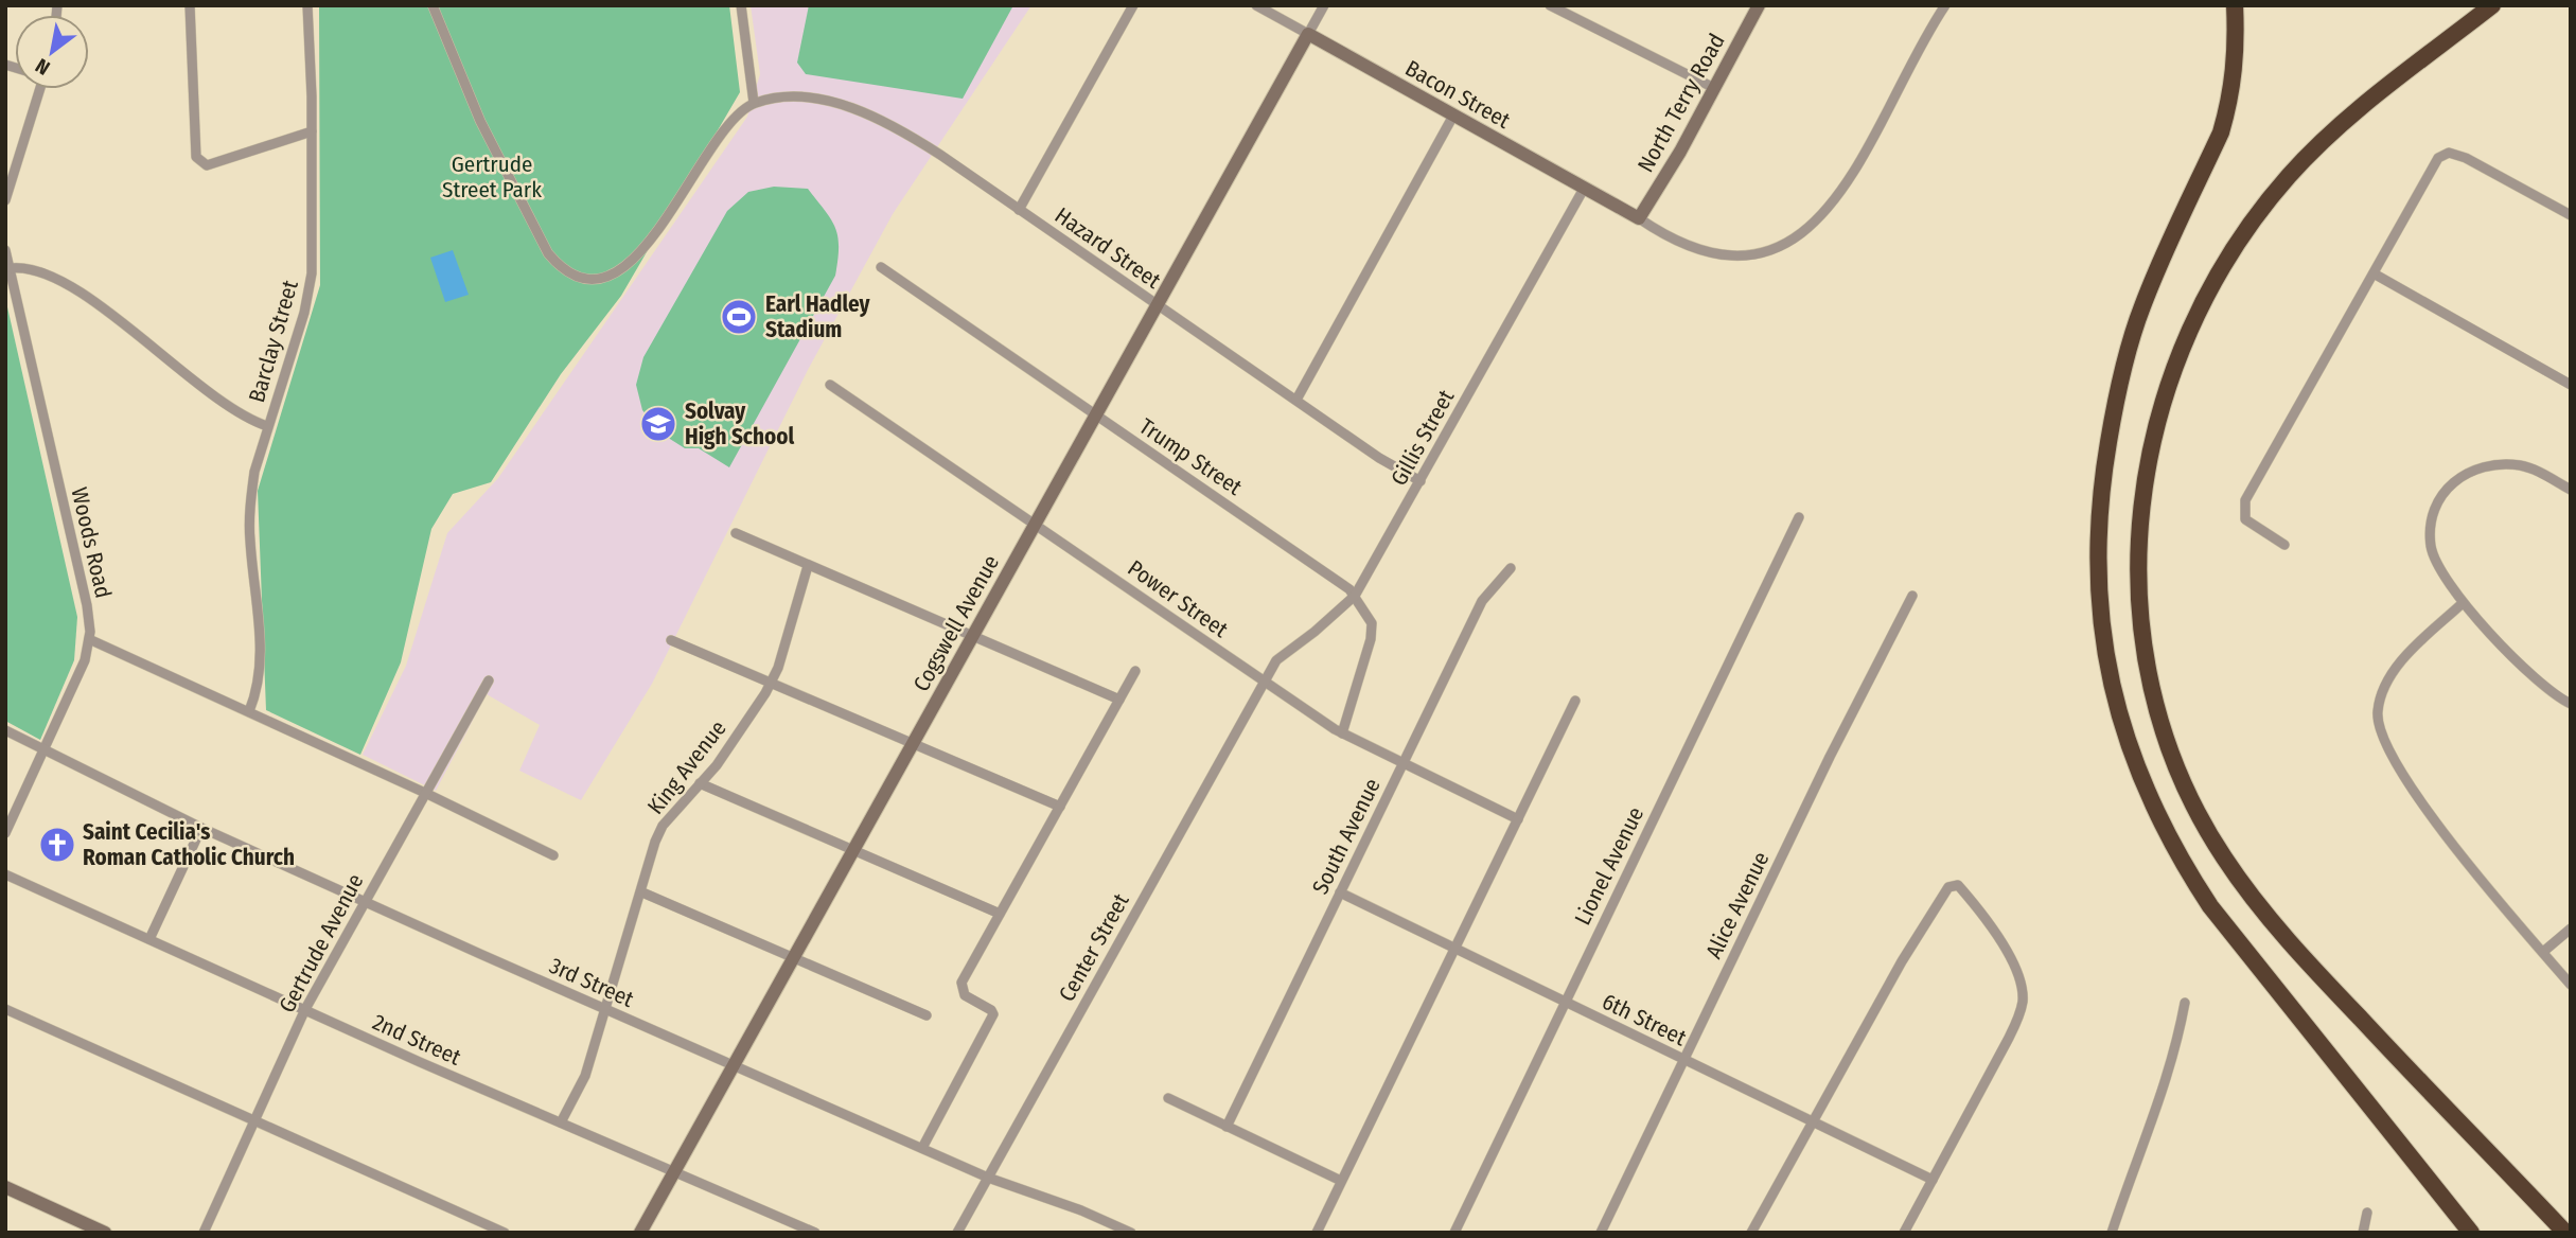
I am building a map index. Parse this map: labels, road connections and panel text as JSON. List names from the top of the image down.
{
  "streets": {
    "street": [
      "Bacon Street",
      "North Terry Road",
      "Hazard Street",
      "Barclay Street",
      "Gillis Street",
      "Trump Street",
      "Woods Road",
      "Power Street",
      "Cogswell Avenue",
      "King Avenue",
      "South Avenue",
      "Lionel Avenue",
      "Alice Avenue",
      "Gertrude Avenue",
      "Center Street",
      "3rd Street",
      "6th Street",
      "2nd Street"
    ]
  },
  "crossings": [
    ["Bacon Street", "North Terry Road"],
    ["Bacon Street", "Gillis Street"],
    ["Bacon Street", "Cogswell Avenue"],
    ["Hazard Street", "Gillis Street"],
    ["Hazard Street", "Cogswell Avenue"],
    ["Barclay Street", "Woods Road"],
    ["Gillis Street", "Trump Street"],
    ["Gillis Street", "Power Street"],
    ["Gillis Street", "Center Street"],
    ["Trump Street", "Power Street"],
    ["Trump Street", "Cogswell Avenue"],
    ["Woods Road", "3rd Street"],
    ["Power Street", "Cogswell Avenue"],
    ["Power Street", "South Avenue"],
    ["Power Street", "Center Street"],
    ["Cogswell Avenue", "3rd Street"],
    ["Cogswell Avenue", "2nd Street"],
    ["King Avenue", "3rd Street"],
    ["King Avenue", "2nd Street"],
    ["South Avenue", "6th Street"],
    ["Lionel Avenue", "6th Street"],
    ["Alice Avenue", "6th Street"],
    ["Gertrude Avenue", "3rd Street"],
    ["Gertrude Avenue", "2nd Street"],
    ["Center Street", "3rd Street"]
  ],
  "parks": ["Gertrude Street Park"],
  "places": {
    "sports": ["Earl Hadley Stadium"],
    "school or university": ["Solvay High School"],
    "church": ["Saint Cecilia's Roman Catholic Church"]
  },
  "north": "bottom left"
}
